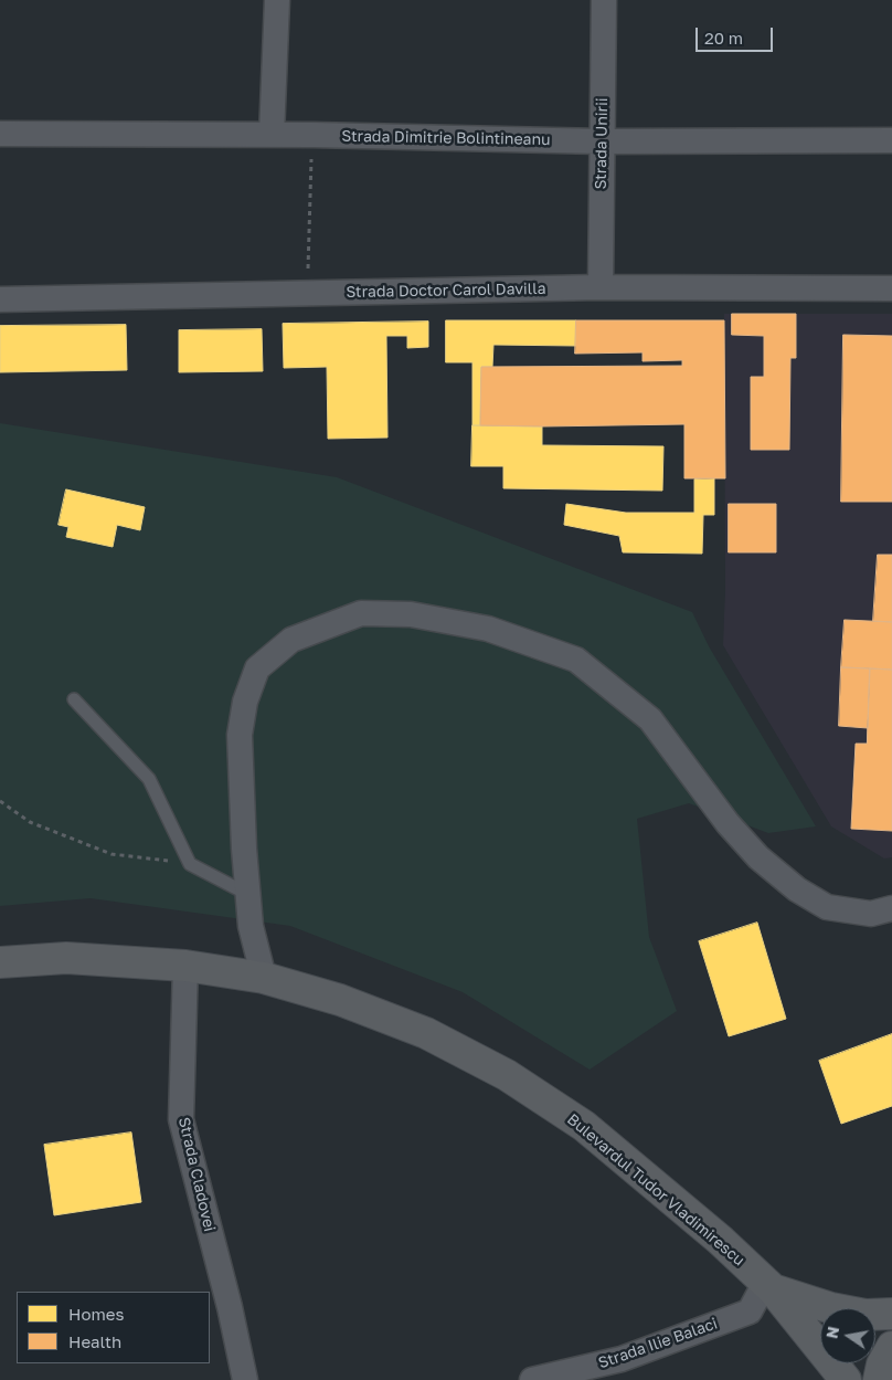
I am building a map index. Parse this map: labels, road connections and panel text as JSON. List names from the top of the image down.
{
  "streets": {
    "main road": ["Bulevardul Tudor Vladimirescu"],
    "street": [
      "Strada Dimitrie Bolintineanu",
      "Strada Unirii",
      "Strada Doctor Carol Davilla",
      "Strada Cladovei",
      "Strada Ilie Balaci"
    ]
  },
  "crossings": [
    ["Strada Dimitrie Bolintineanu", "Strada Unirii"],
    ["Strada Unirii", "Strada Doctor Carol Davilla"],
    ["Strada Cladovei", "Bulevardul Tudor Vladimirescu"],
    ["Bulevardul Tudor Vladimirescu", "Strada Ilie Balaci"]
  ],
  "legend": ["Homes", "Health"],
  "scale_bar": "20 m",
  "north": "left"
}
